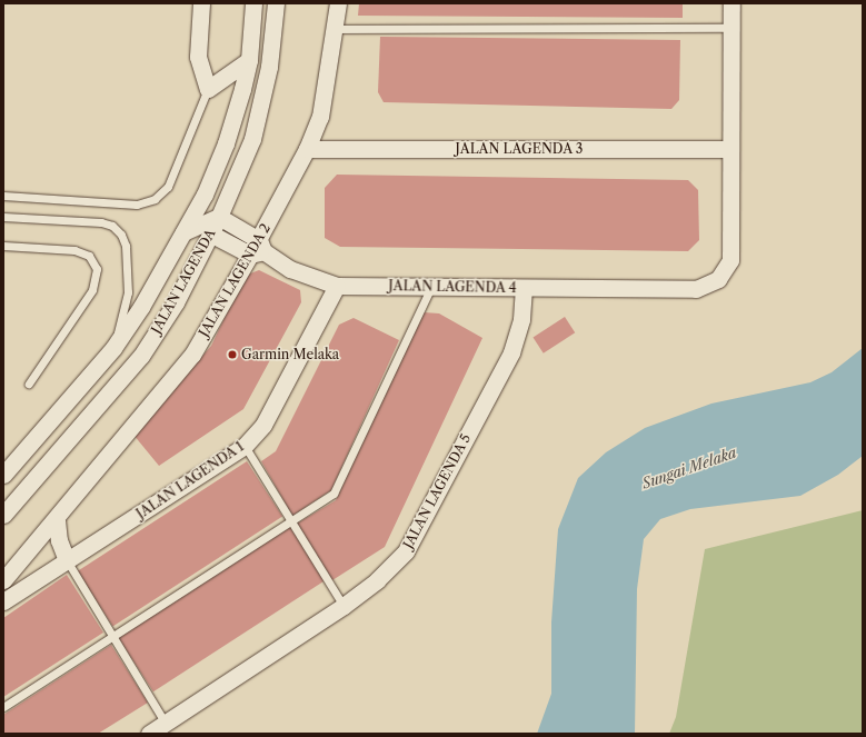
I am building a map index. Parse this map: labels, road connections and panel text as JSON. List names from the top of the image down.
{
  "streets": {
    "street": [
      "JALAN LAGENDA 3",
      "JALAN LAGENDA 2",
      "JALAN LAGENDA",
      "JALAN LAGENDA 4",
      "JALAN LAGENDA 1",
      "JALAN LAGENDA 5"
    ]
  },
  "crossings": [
    ["JALAN LAGENDA 3", "JALAN LAGENDA 2"],
    ["JALAN LAGENDA 3", "JALAN LAGENDA 4"],
    ["JALAN LAGENDA 2", "JALAN LAGENDA 4"],
    ["JALAN LAGENDA", "JALAN LAGENDA 4"],
    ["JALAN LAGENDA 4", "JALAN LAGENDA 1"],
    ["JALAN LAGENDA 4", "JALAN LAGENDA 5"]
  ],
  "water": ["Sungai Melaka"],
  "places": ["Garmin Melaka"]
}
